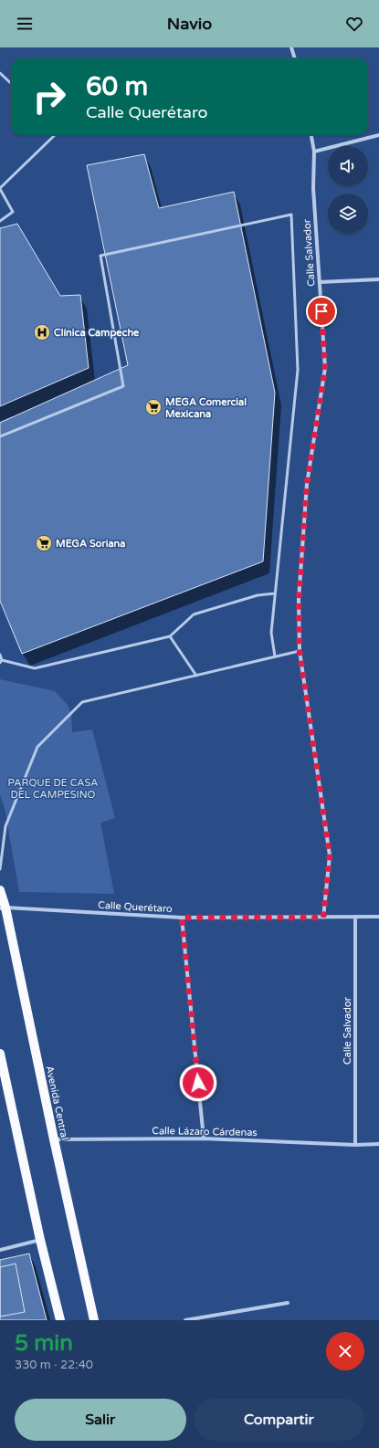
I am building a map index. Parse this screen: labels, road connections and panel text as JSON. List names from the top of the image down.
{
  "streets": {
    "main road": ["Avenida Central"],
    "street": ["Calle Salvador", "Calle Querétaro", "Calle Lázaro Cárdenas"]
  },
  "crossings": [
    ["Calle Salvador", "Calle Querétaro"],
    ["Calle Salvador", "Calle Lázaro Cárdenas"],
    ["Calle Querétaro", "Avenida Central"],
    ["Avenida Central", "Calle Lázaro Cárdenas"]
  ],
  "parks": ["PARQUE DE CASA DEL CAMPESINO"],
  "places": {
    "hospital": ["Clínica Campeche"],
    "supermarket": ["MEGA Comercial Mexicana", "MEGA Soriana"]
  },
  "page": {
    "header": "Navio",
    "turn": ["60 m", "Calle Querétaro"],
    "heading": ["5 min", "330 m · 22:40"],
    "buttons": ["Salir", "Compartir"]
  }
}
